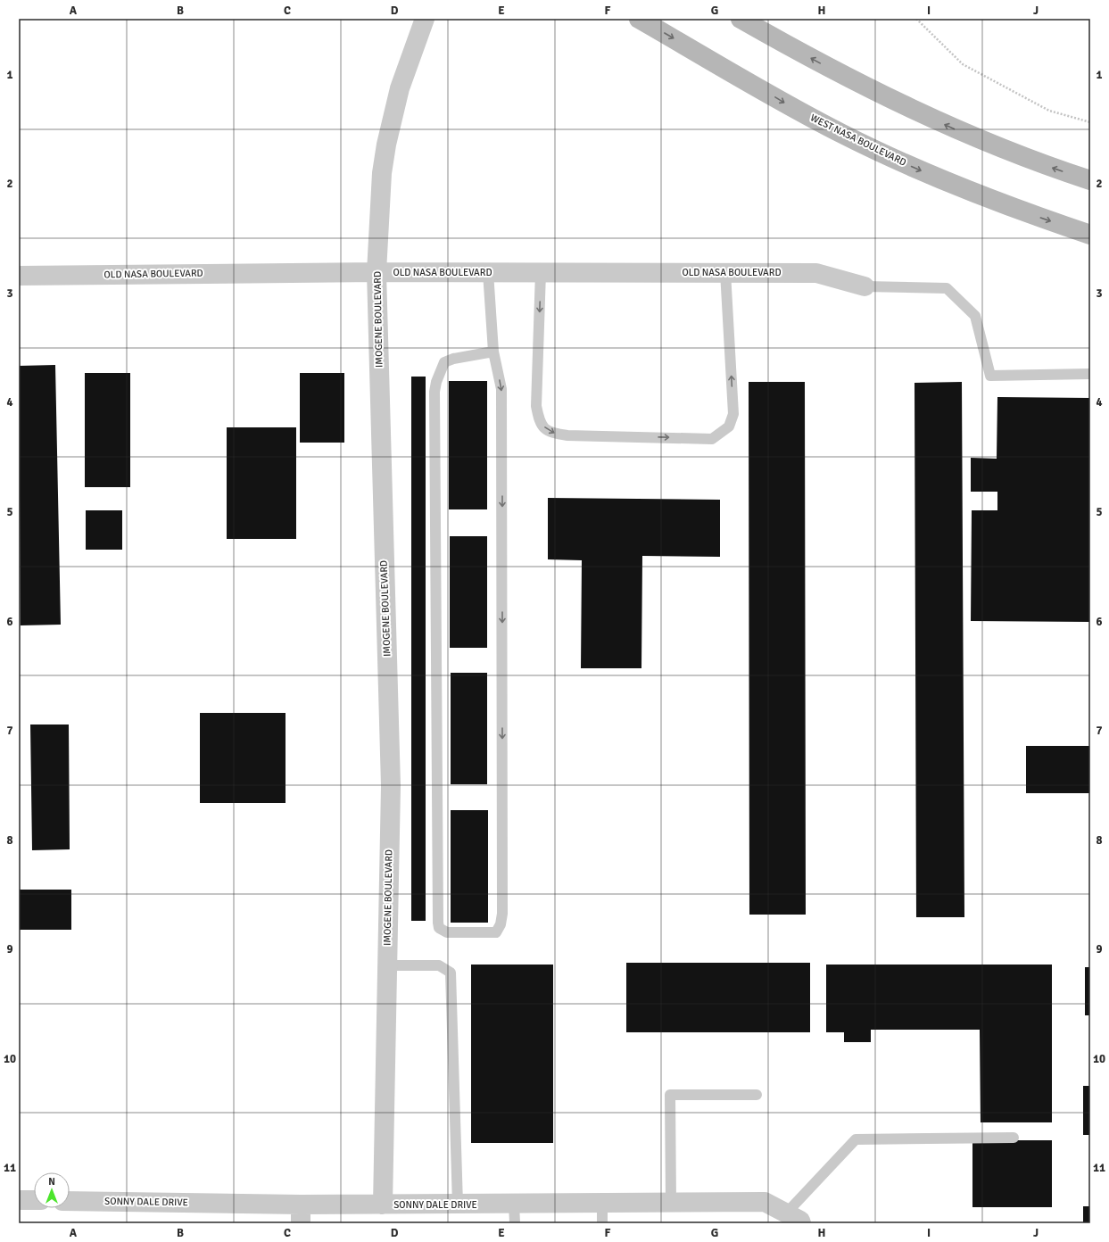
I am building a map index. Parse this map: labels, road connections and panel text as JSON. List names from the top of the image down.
{
  "streets": {
    "main road": ["WEST NASA BOULEVARD"],
    "street": ["OLD NASA BOULEVARD", "IMOGENE BOULEVARD", "SONNY DALE DRIVE"]
  },
  "crossings": [
    ["OLD NASA BOULEVARD", "IMOGENE BOULEVARD"],
    ["IMOGENE BOULEVARD", "SONNY DALE DRIVE"]
  ],
  "north": "top",
  "grid": {
    "columns": [
      "A",
      "B",
      "C",
      "D",
      "E",
      "F",
      "G",
      "H",
      "I",
      "J"
    ],
    "rows": [
      "1",
      "2",
      "3",
      "4",
      "5",
      "6",
      "7",
      "8",
      "9",
      "10",
      "11"
    ]
  }
}
